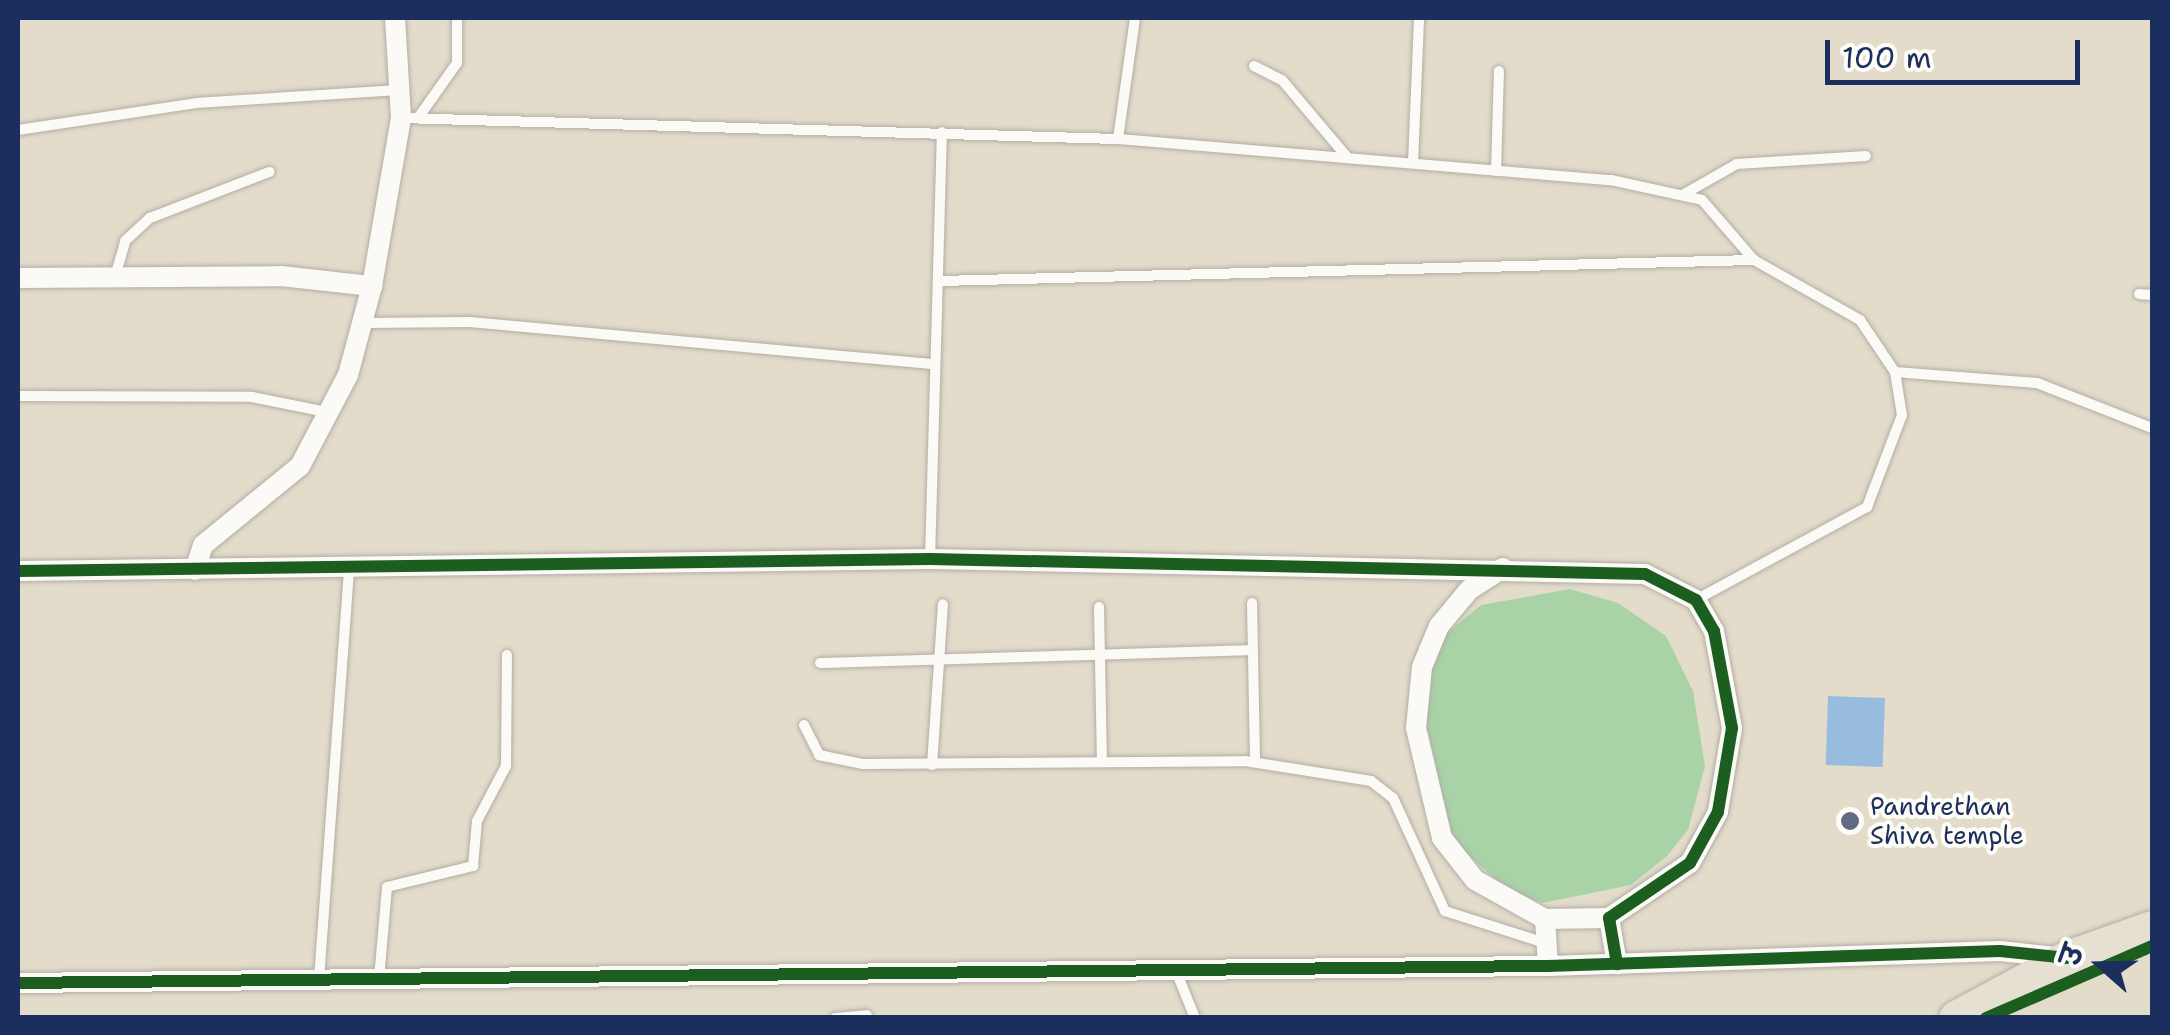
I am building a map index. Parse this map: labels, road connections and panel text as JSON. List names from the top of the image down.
{
  "places": ["Pandrethan Shiva temple"],
  "scale_bar": "100 m",
  "north": "left"
}
